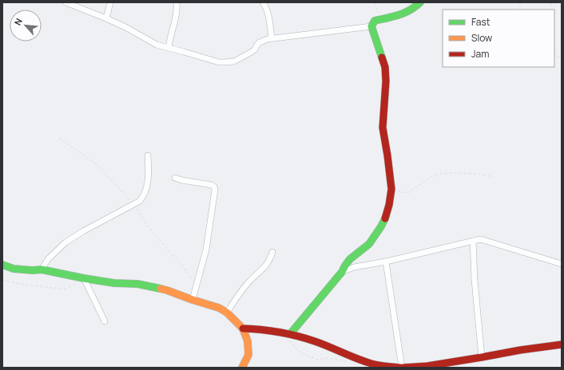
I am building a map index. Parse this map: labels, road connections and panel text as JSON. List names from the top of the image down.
{
  "legend": ["Fast", "Slow", "Jam"],
  "north": "top left"
}
